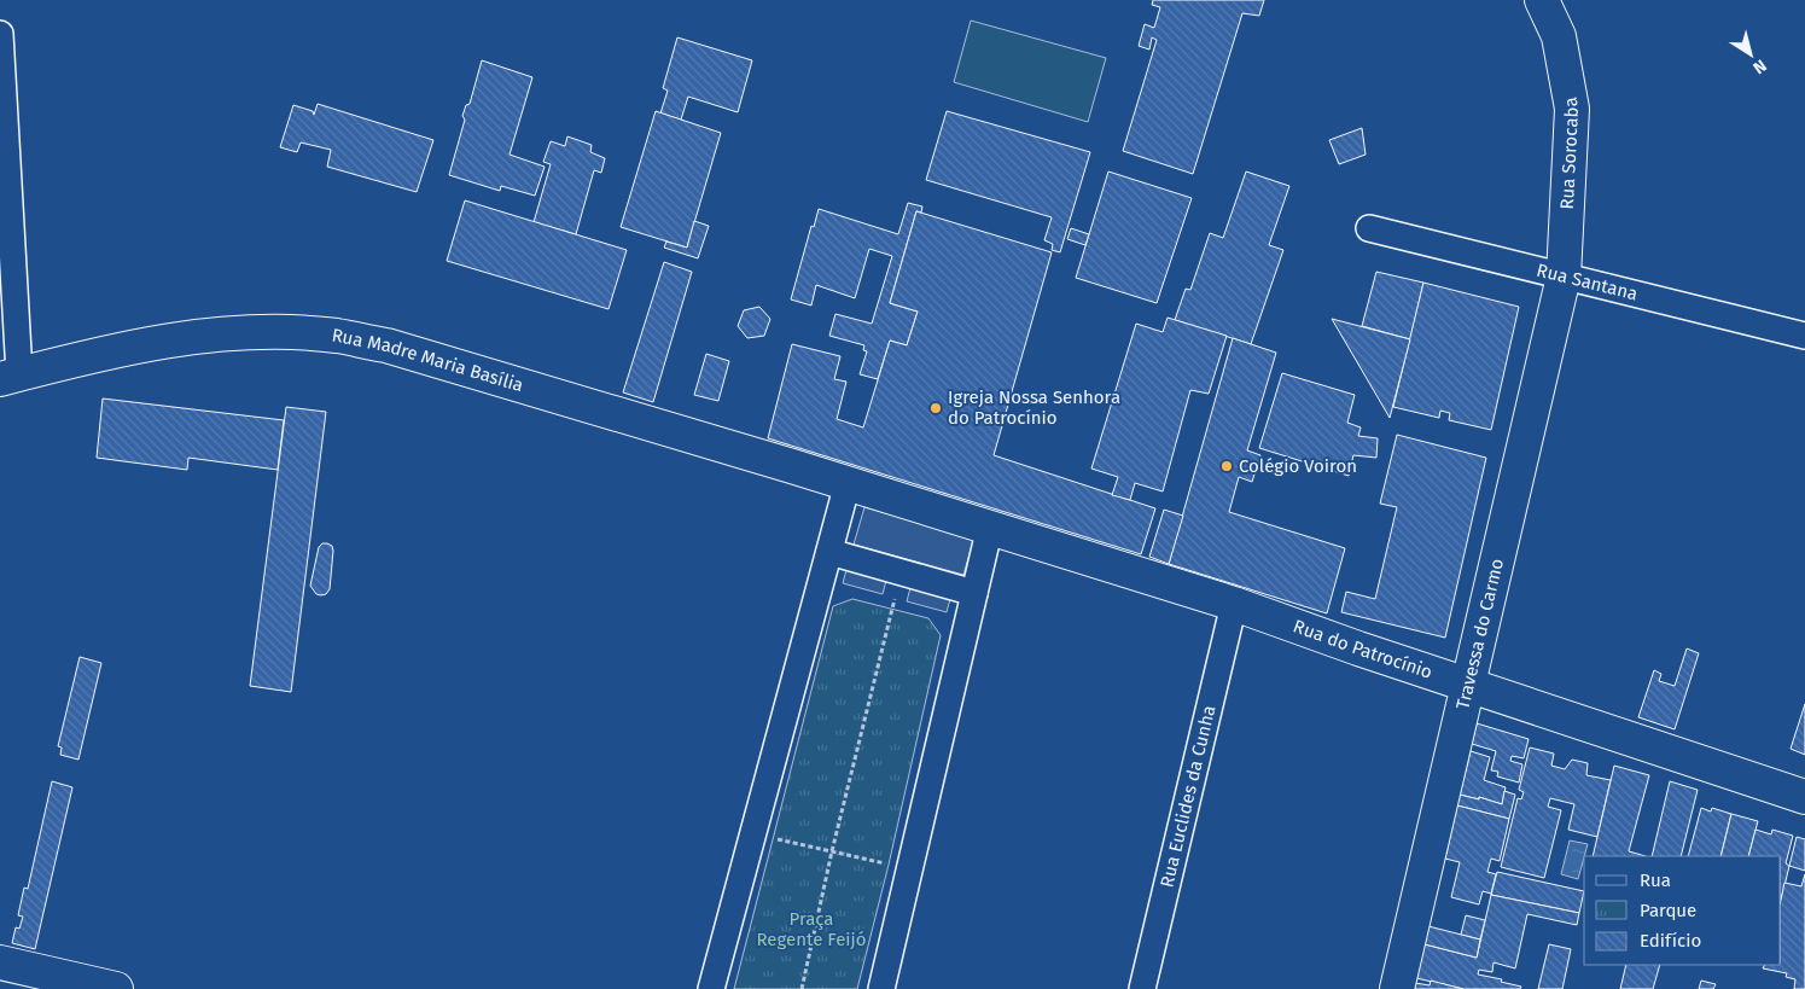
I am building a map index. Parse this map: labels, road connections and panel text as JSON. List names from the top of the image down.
{
  "streets": {
    "street": [
      "Rua Sorocaba",
      "Rua Santana",
      "Rua Madre Maria Basília",
      "Travessa do Carmo",
      "Rua do Patrocínio",
      "Rua Euclides da Cunha"
    ]
  },
  "crossings": [
    ["Rua Sorocaba", "Rua Santana"],
    ["Rua Sorocaba", "Travessa do Carmo"],
    ["Rua Santana", "Travessa do Carmo"],
    ["Travessa do Carmo", "Rua do Patrocínio"],
    ["Rua do Patrocínio", "Rua Euclides da Cunha"]
  ],
  "parks": ["Praça Regente Feijó"],
  "places": ["Igreja Nossa Senhora do Patrocínio", "Colégio Voiron"],
  "legend": ["Rua", "Parque", "Edifício"],
  "north": "bottom right"
}
